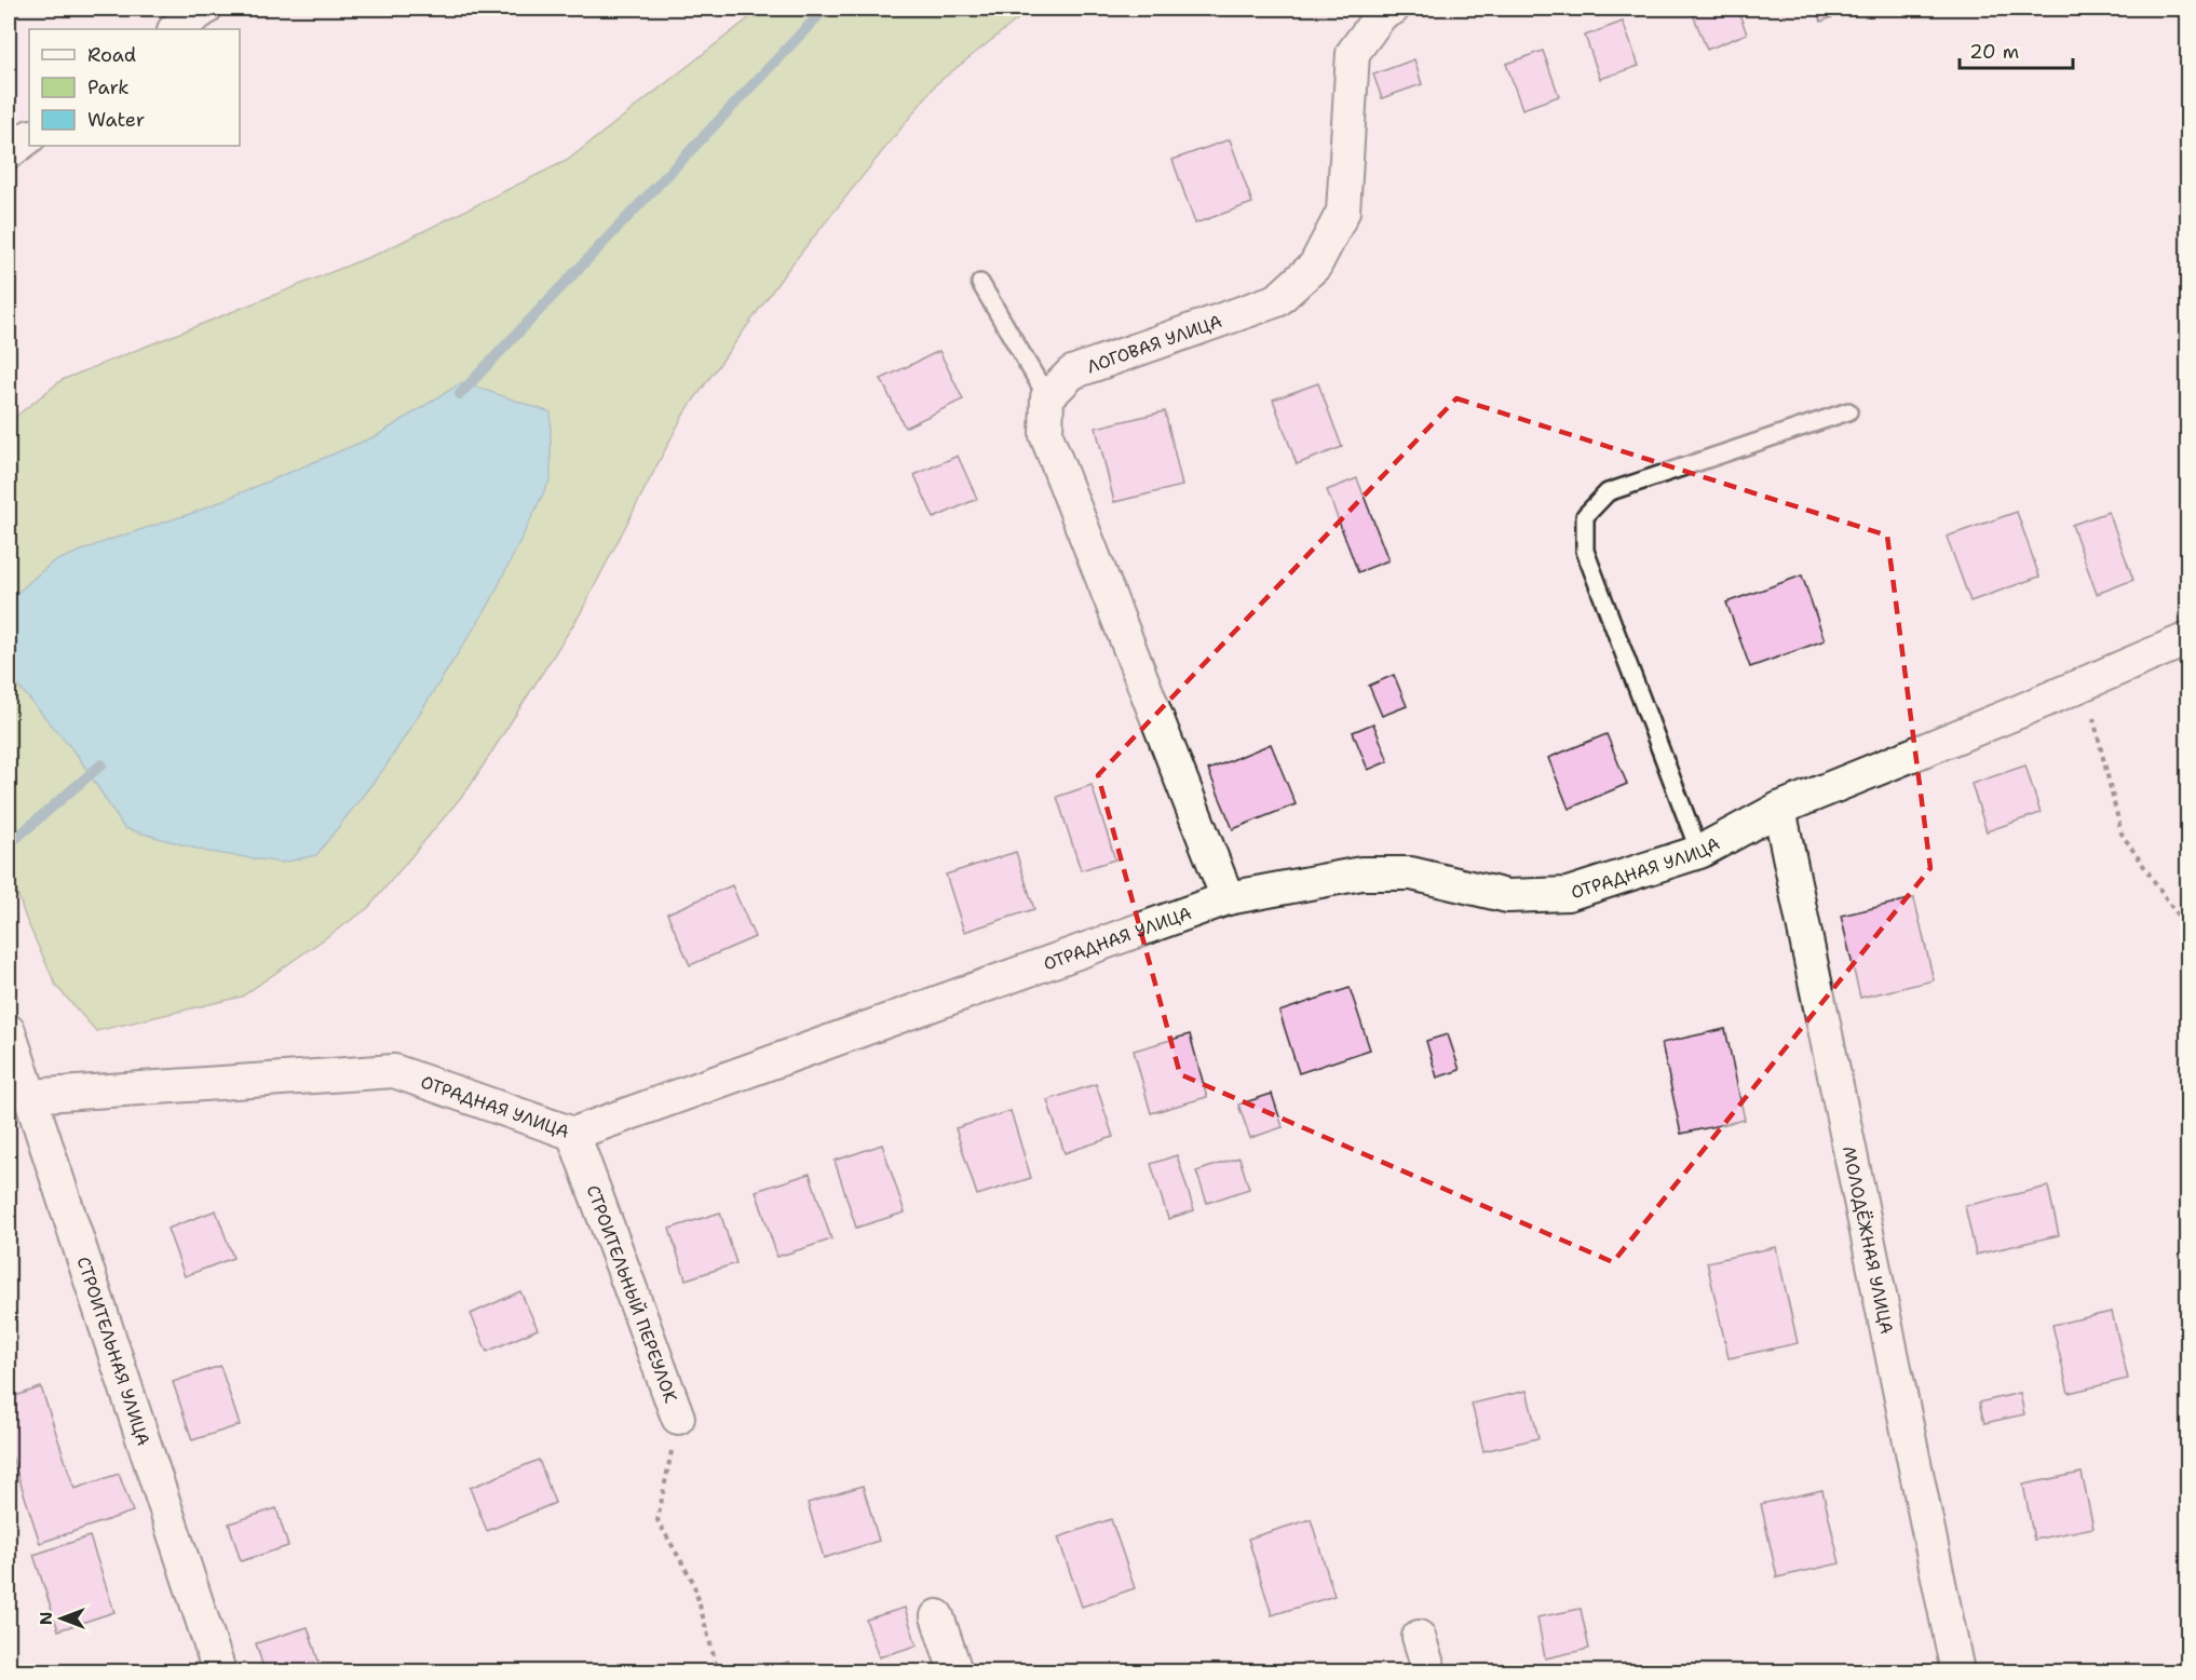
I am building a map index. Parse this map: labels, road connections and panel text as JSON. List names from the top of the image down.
{
  "streets": {
    "street": [
      "ЛОГОВАЯ УЛИЦА",
      "ОТРАДНАЯ УЛИЦА",
      "МОЛОДЁЖНАЯ УЛИЦА",
      "СТРОИТЕЛЬНЫЙ ПЕРЕУЛОК",
      "СТРОИТЕЛЬНАЯ УЛИЦА"
    ]
  },
  "crossings": [
    ["ОТРАДНАЯ УЛИЦА", "МОЛОДЁЖНАЯ УЛИЦА"],
    ["ОТРАДНАЯ УЛИЦА", "СТРОИТЕЛЬНЫЙ ПЕРЕУЛОК"],
    ["ОТРАДНАЯ УЛИЦА", "СТРОИТЕЛЬНАЯ УЛИЦА"]
  ],
  "legend": ["Road", "Park", "Water"],
  "scale_bar": "20 m",
  "north": "left"
}
